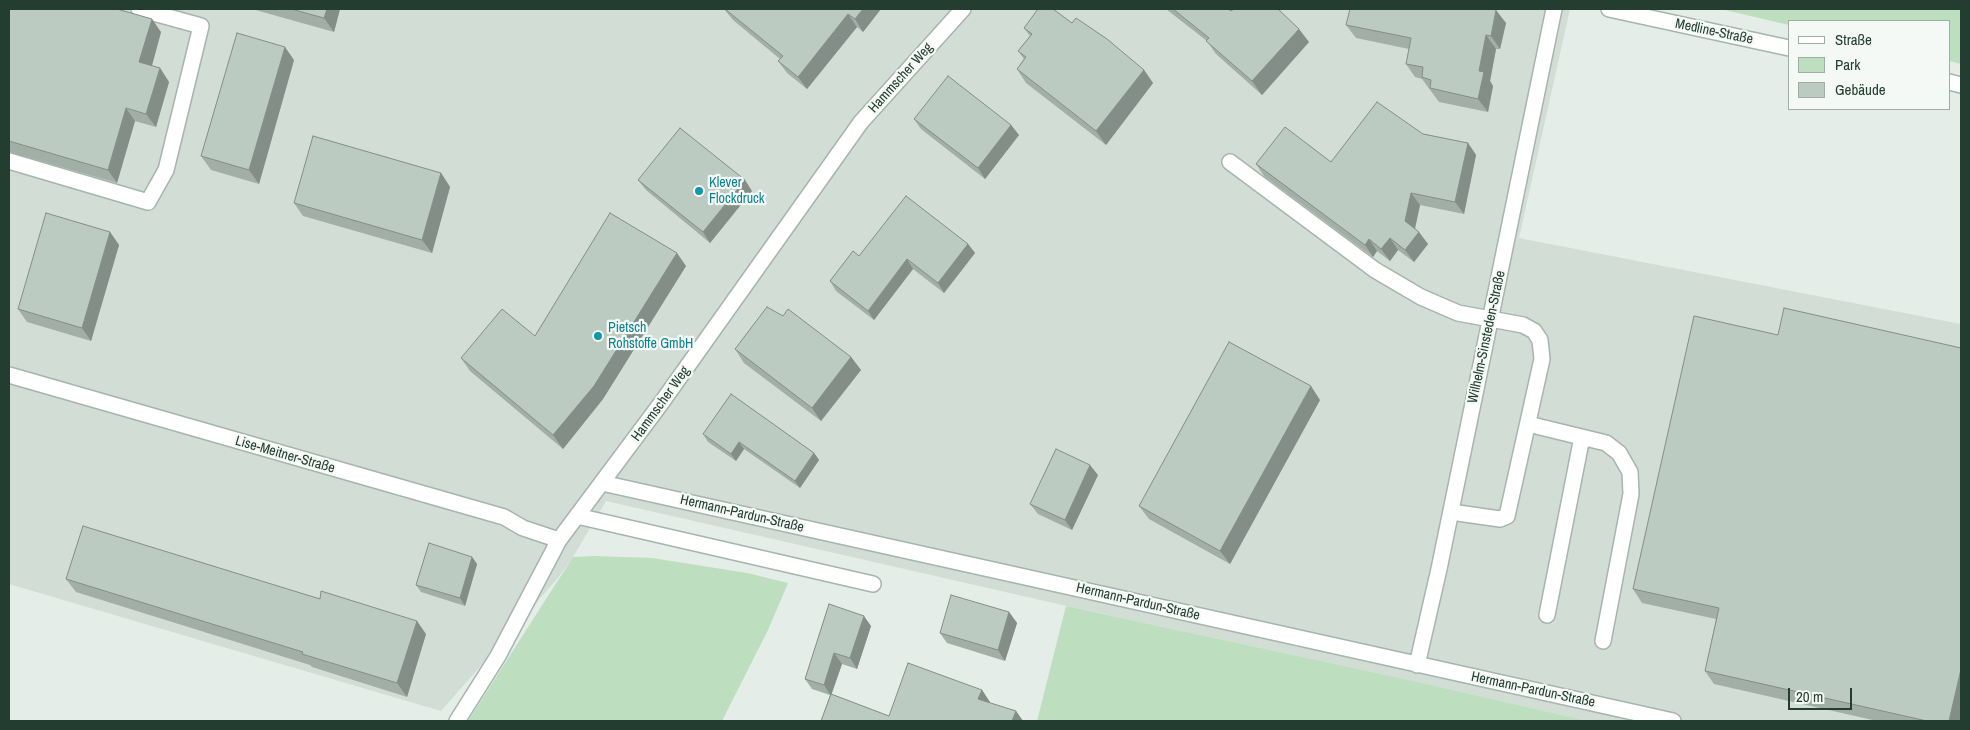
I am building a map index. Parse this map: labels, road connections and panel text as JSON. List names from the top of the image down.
{
  "streets": {
    "street": [
      "Medline-Straße",
      "Hammscher Weg",
      "Wilhelm-Sinsteden-Straße",
      "Lise-Meitner-Straße",
      "Hermann-Pardun-Straße"
    ]
  },
  "crossings": [
    ["Hammscher Weg", "Lise-Meitner-Straße"],
    ["Hammscher Weg", "Hermann-Pardun-Straße"],
    ["Wilhelm-Sinsteden-Straße", "Hermann-Pardun-Straße"]
  ],
  "places": ["Klever Flockdruck", "Pietsch Rohstoffe GmbH"],
  "legend": ["Straße", "Park", "Gebäude"],
  "scale_bar": "20 m"
}
